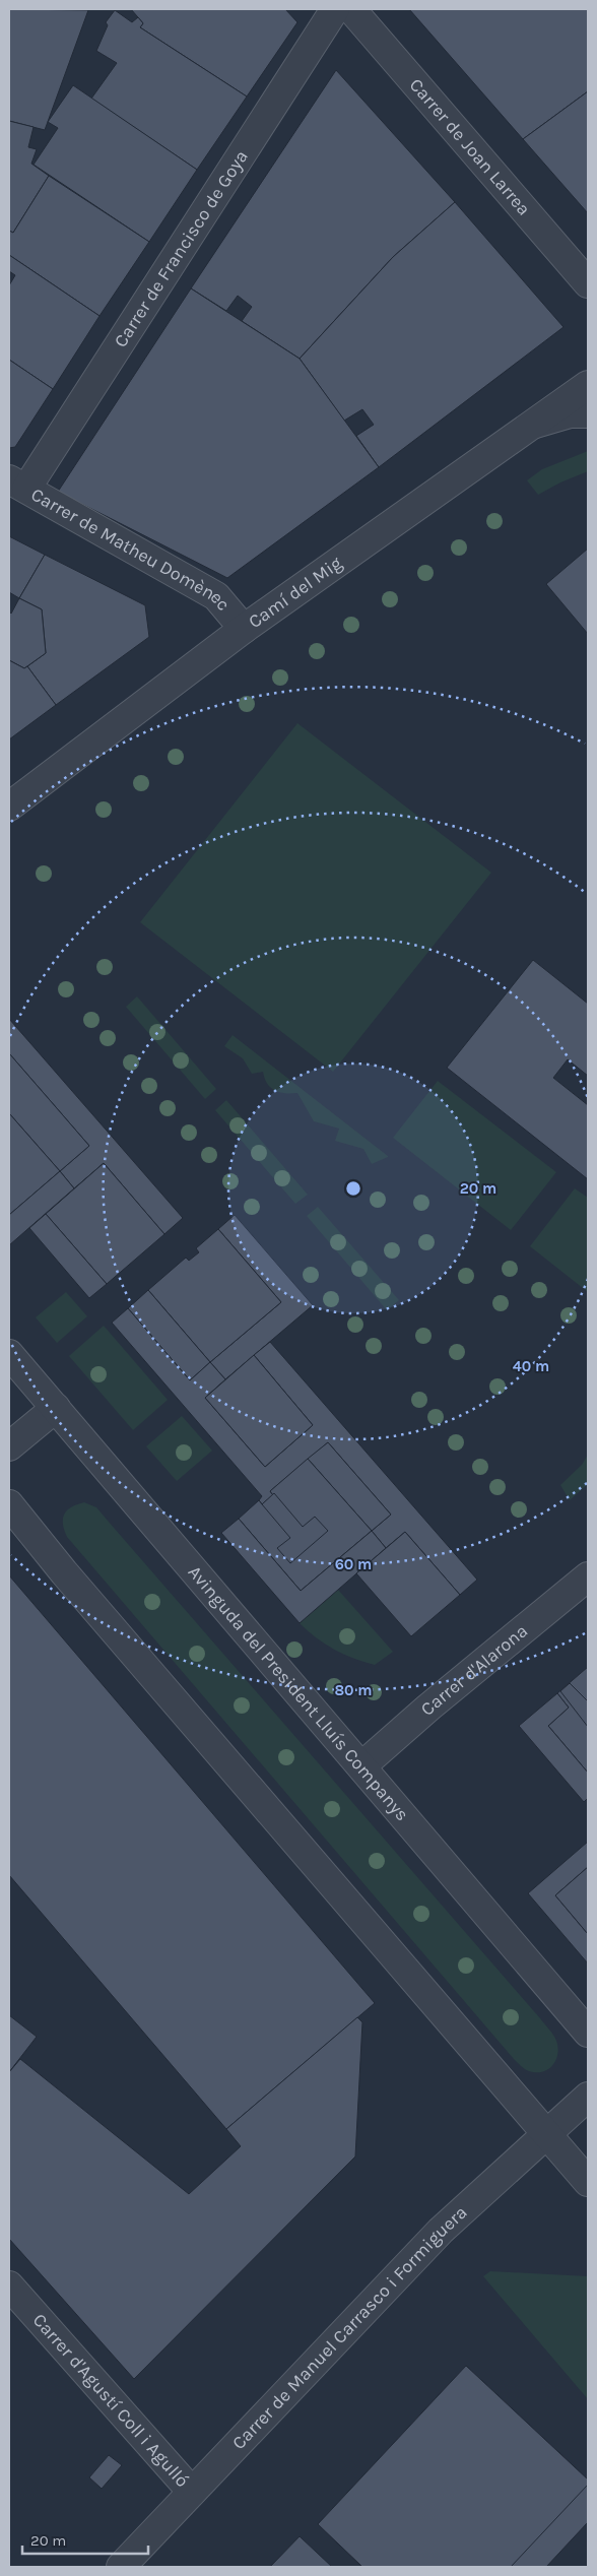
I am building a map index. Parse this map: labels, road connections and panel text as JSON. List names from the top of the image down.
{
  "streets": {
    "street": [
      "Carrer de Joan Larrea",
      "Carrer de Francisco de Goya",
      "Carrer de Matheu Domènec",
      "Camí del Mig",
      "Carrer d'Alarona",
      "Avinguda del President Lluís Companys",
      "Carrer de Manuel Carrasco i Formiguera",
      "Carrer d'Agustí Coll i Agulló"
    ]
  },
  "crossings": [
    ["Carrer de Francisco de Goya", "Carrer de Matheu Domènec"],
    ["Carrer de Matheu Domènec", "Camí del Mig"],
    ["Carrer d'Alarona", "Avinguda del President Lluís Companys"],
    ["Carrer de Manuel Carrasco i Formiguera", "Carrer d'Agustí Coll i Agulló"]
  ],
  "scale_bar": "20 m",
  "rings": [
    "20 m",
    "40 m",
    "60 m",
    "80 m"
  ]
}
